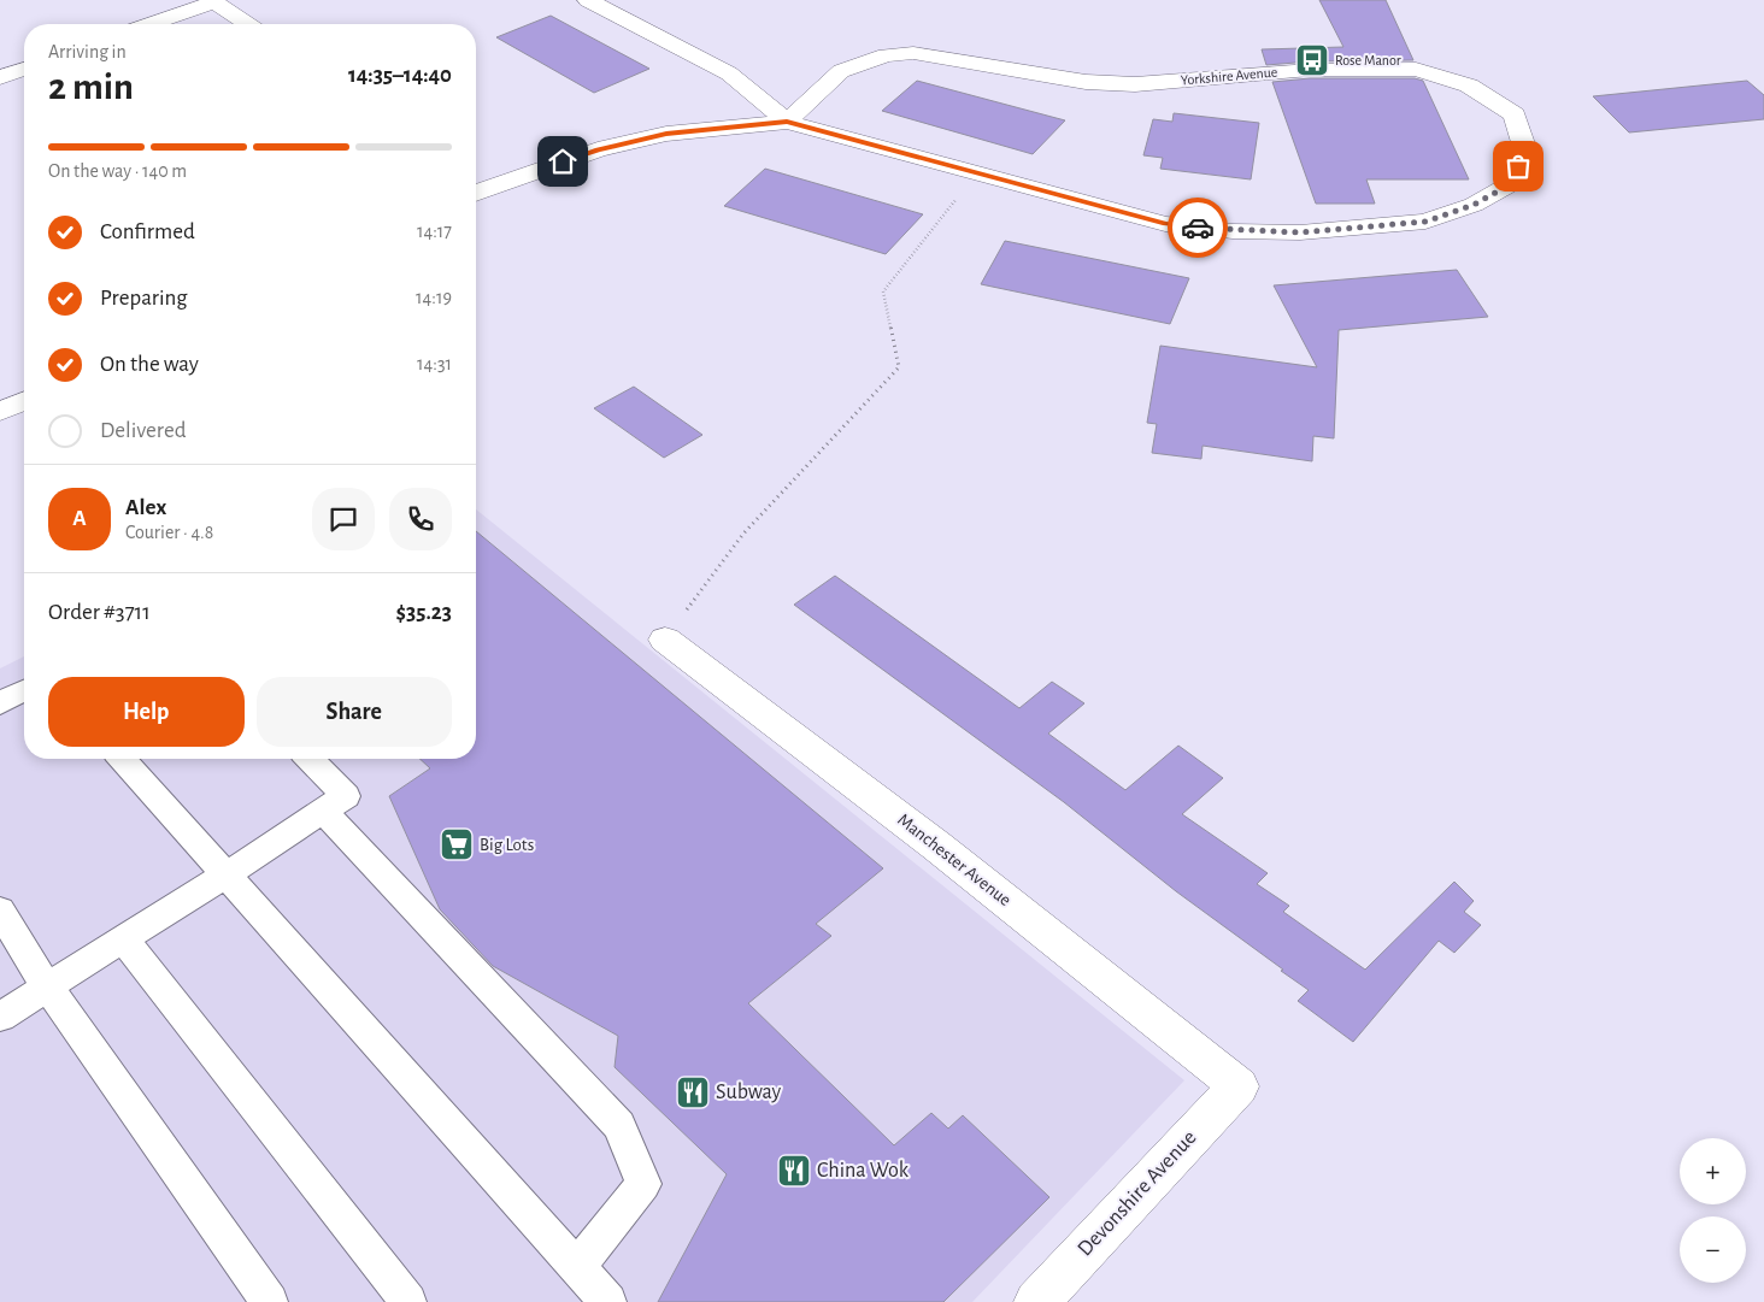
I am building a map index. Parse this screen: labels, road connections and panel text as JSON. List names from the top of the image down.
{
  "streets": {
    "street": ["Yorkshire Avenue", "Manchester Avenue", "Devonshire Avenue"]
  },
  "crossings": [
    ["Manchester Avenue", "Devonshire Avenue"]
  ],
  "places": {
    "bus stop": ["Rose Manor"],
    "supermarket": ["Big Lots"],
    "restaurant": ["Subway", "China Wok"]
  },
  "page": {
    "heading": ["2 min", "Arriving in", "14:35–14:40"],
    "panel": [
      "Alex",
      "Courier · 4.8",
      "Order #3711",
      "$35.23"
    ],
    "bar": "On the way · 140 m",
    "list": [
      ["Confirmed", "14:17"],
      ["Preparing", "14:19"],
      ["On the way", "14:31"],
      "Delivered"
    ],
    "round": "A",
    "buttons": ["Help", "Share"],
    "map_buttons": ["+", "−"]
  }
}
